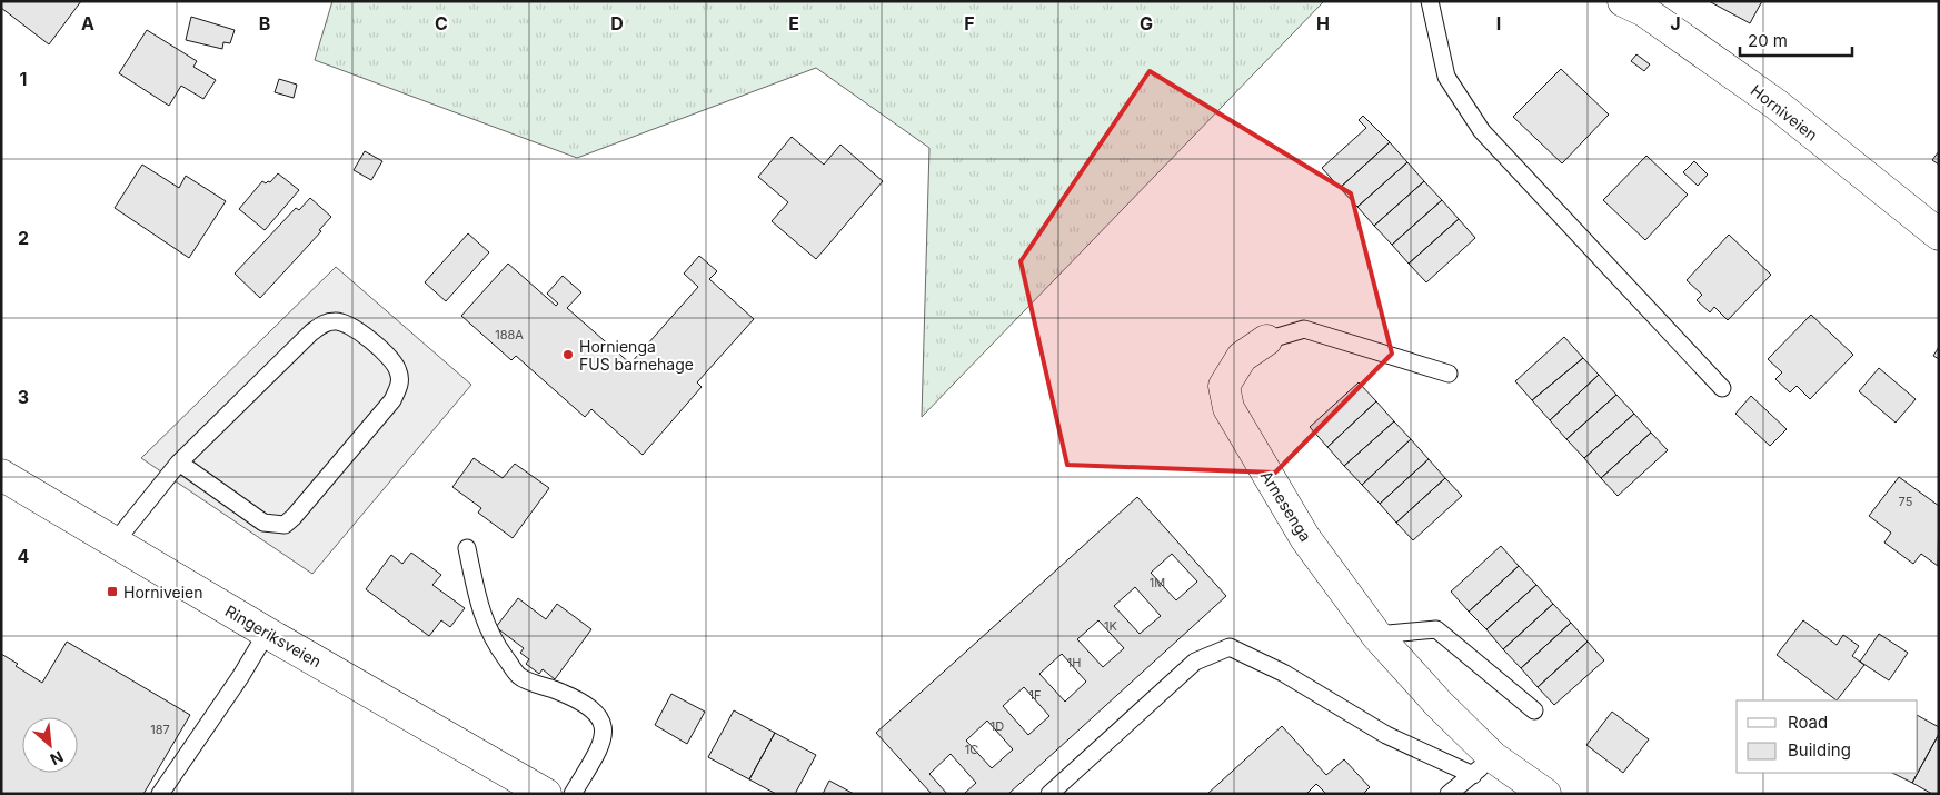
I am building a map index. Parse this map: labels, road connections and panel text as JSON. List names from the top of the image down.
{
  "streets": {
    "street": ["Horniveien", "Arnesenga", "Ringeriksveien"]
  },
  "places": {
    "other": ["Hornienga FUS barnehage"],
    "transit": ["Horniveien"]
  },
  "house_numbers": [
    "188A",
    "75",
    "1M",
    "1K",
    "1H",
    "1F",
    "1D",
    "187",
    "1C"
  ],
  "legend": ["Road", "Building"],
  "scale_bar": "20 m",
  "north": "bottom right",
  "grid": {
    "columns": [
      "A",
      "B",
      "C",
      "D",
      "E",
      "F",
      "G",
      "H",
      "I",
      "J"
    ],
    "rows": [
      "1",
      "2",
      "3",
      "4"
    ]
  }
}
